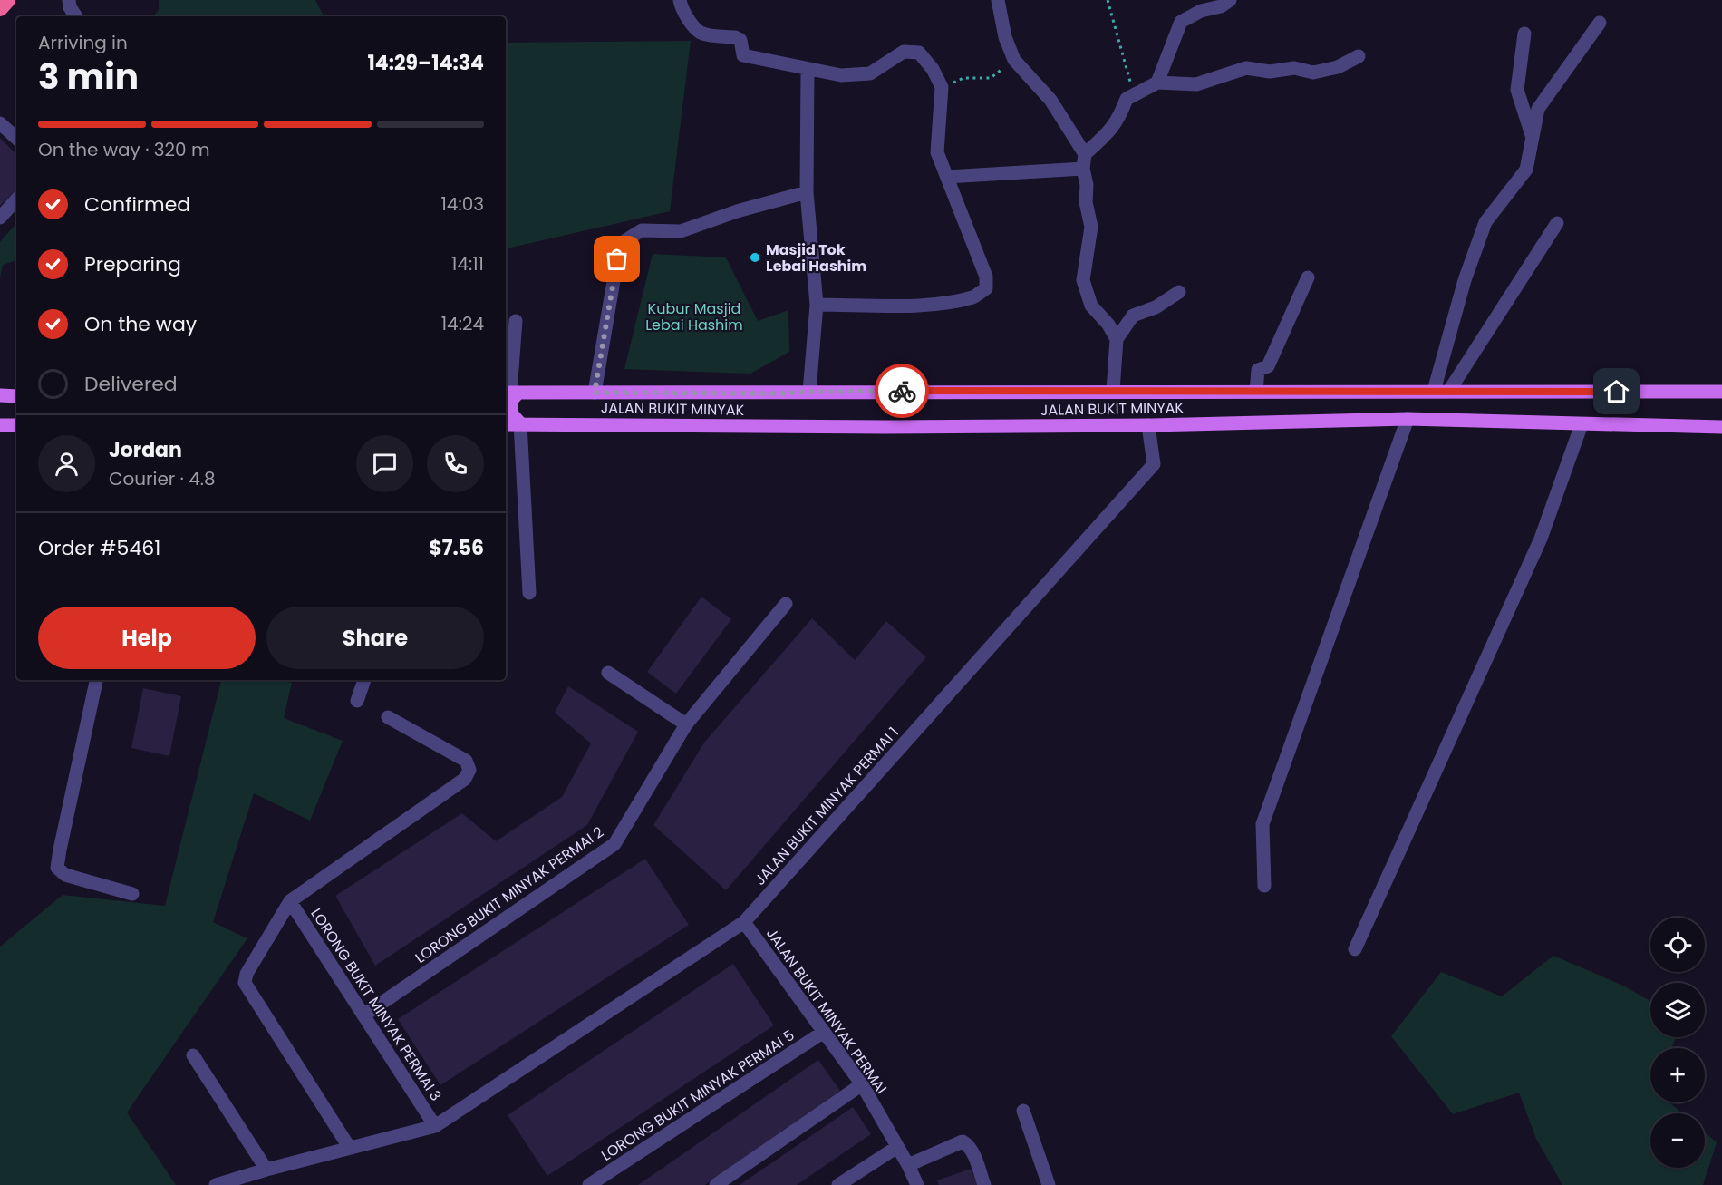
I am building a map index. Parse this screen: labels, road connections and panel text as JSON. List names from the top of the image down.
{
  "streets": {
    "main road": ["JALAN BUKIT MINYAK"],
    "street": [
      "JALAN BUKIT MINYAK PERMAI 1",
      "LORONG BUKIT MINYAK PERMAI 2",
      "LORONG BUKIT MINYAK PERMAI 3",
      "JALAN BUKIT MINYAK PERMAI",
      "LORONG BUKIT MINYAK PERMAI 5"
    ]
  },
  "crossings": [
    ["JALAN BUKIT MINYAK", "JALAN BUKIT MINYAK PERMAI 1"],
    ["JALAN BUKIT MINYAK PERMAI 1", "LORONG BUKIT MINYAK PERMAI 3"],
    ["JALAN BUKIT MINYAK PERMAI 1", "JALAN BUKIT MINYAK PERMAI"],
    ["LORONG BUKIT MINYAK PERMAI 2", "LORONG BUKIT MINYAK PERMAI 3"],
    ["JALAN BUKIT MINYAK PERMAI", "LORONG BUKIT MINYAK PERMAI 5"]
  ],
  "parks": ["Kubur Masjid Lebai Hashim"],
  "places": ["Masjid Tok Lebai Hashim"],
  "page": {
    "heading": ["3 min", "Arriving in", "14:29–14:34"],
    "panel": [
      "Jordan",
      "Courier · 4.8",
      "Order #5461",
      "$7.56"
    ],
    "bar": "On the way · 320 m",
    "list": [
      ["Confirmed", "14:03"],
      ["Preparing", "14:11"],
      ["On the way", "14:24"],
      "Delivered"
    ],
    "buttons": ["Help", "Share"],
    "map_buttons": ["+", "−"]
  }
}
